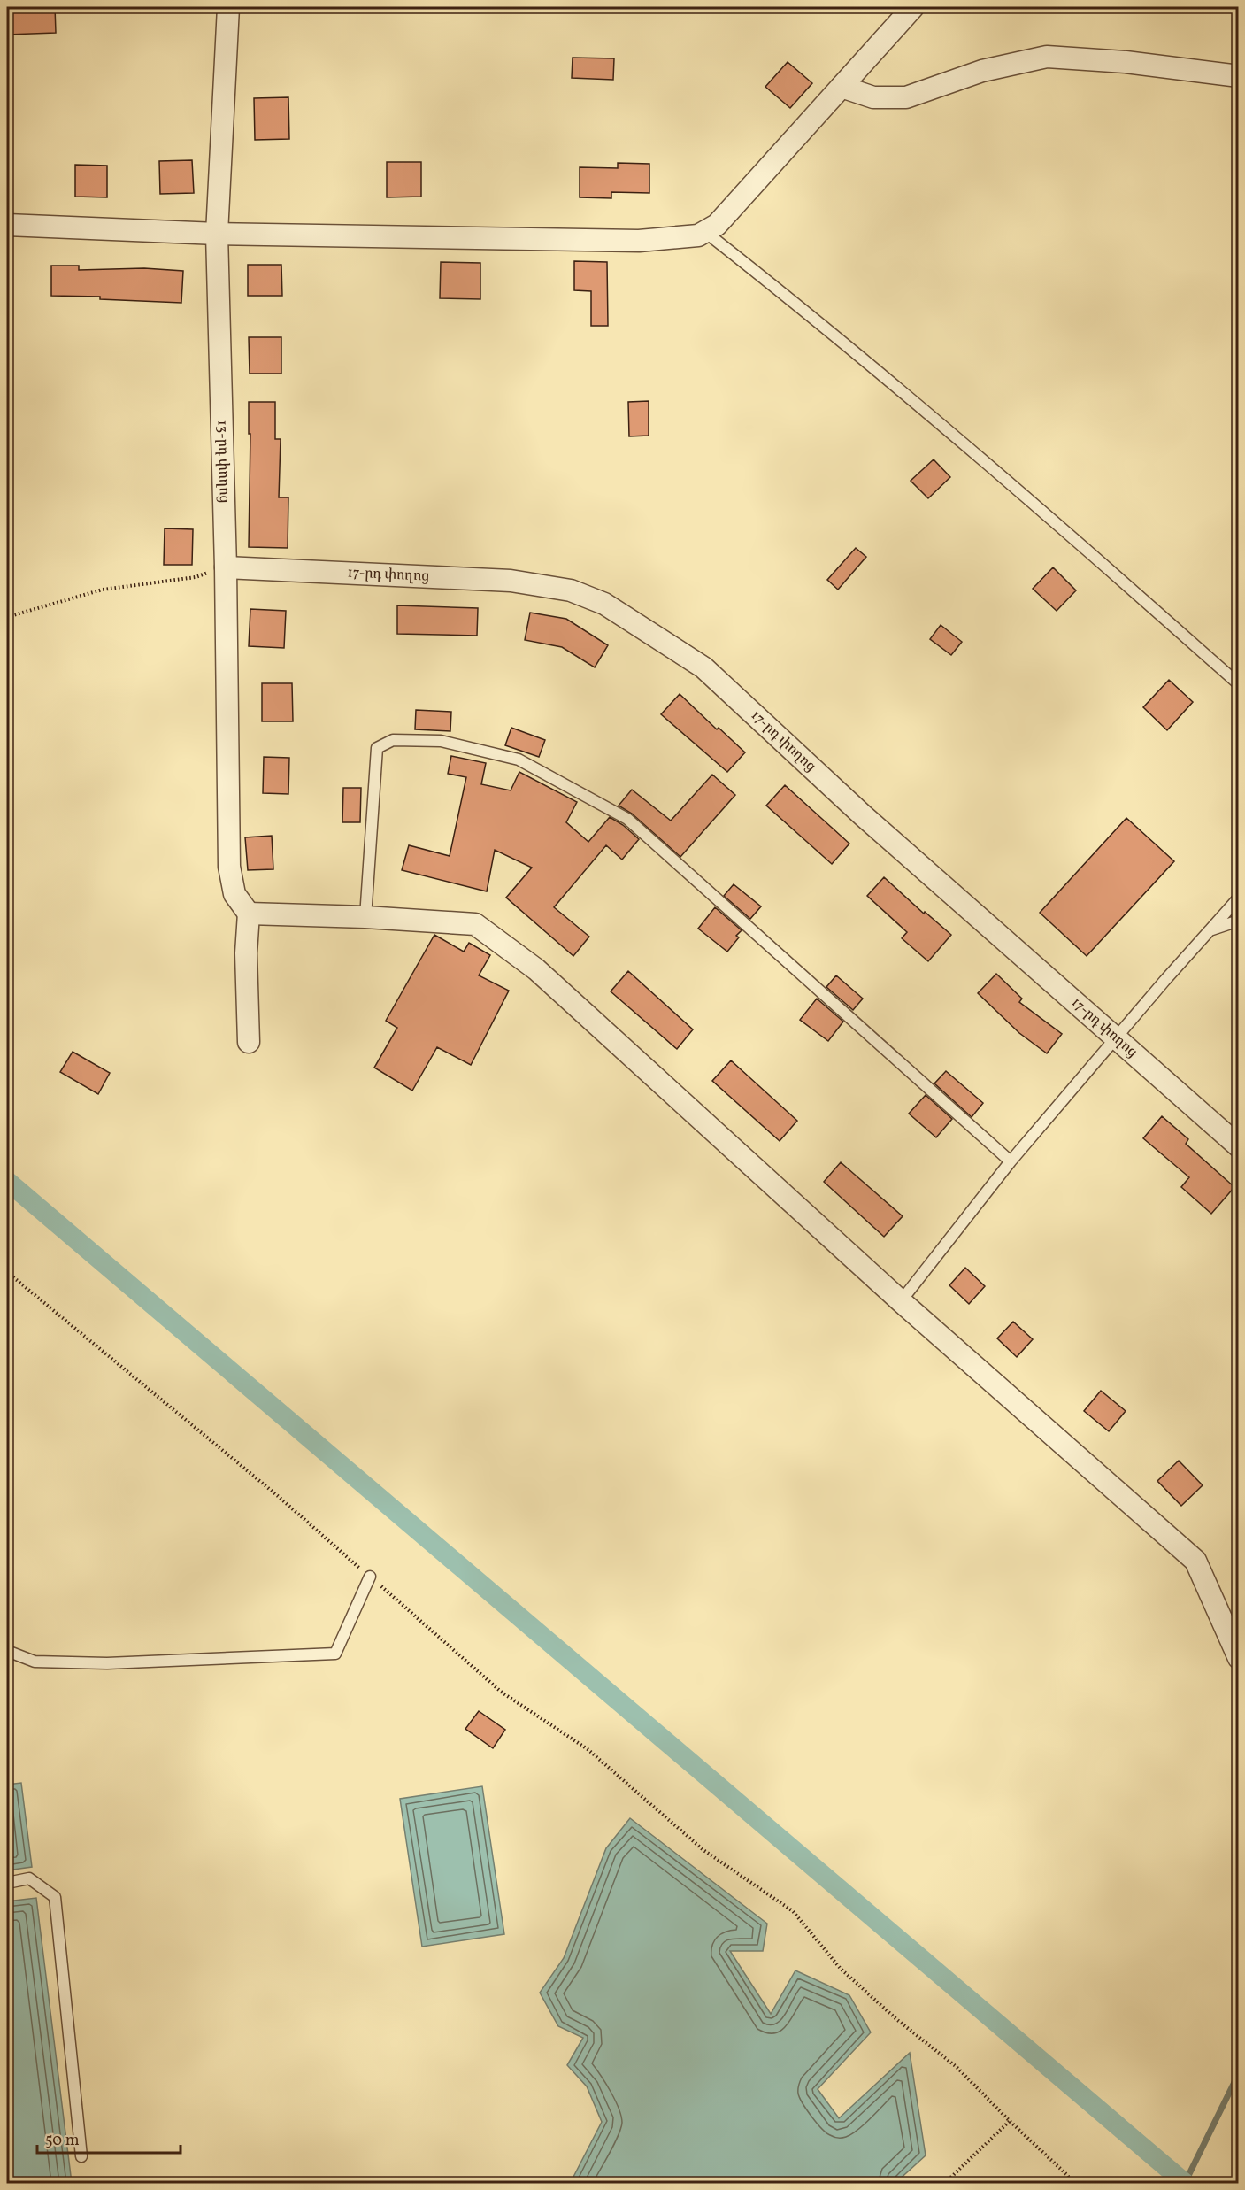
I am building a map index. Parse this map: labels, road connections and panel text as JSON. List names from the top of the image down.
{
  "streets": {
    "street": ["13-րդ փողոց", "17-րդ փողոց"]
  },
  "crossings": [
    ["13-րդ փողոց", "17-րդ փողոց"]
  ],
  "scale_bar": "50 m"
}
